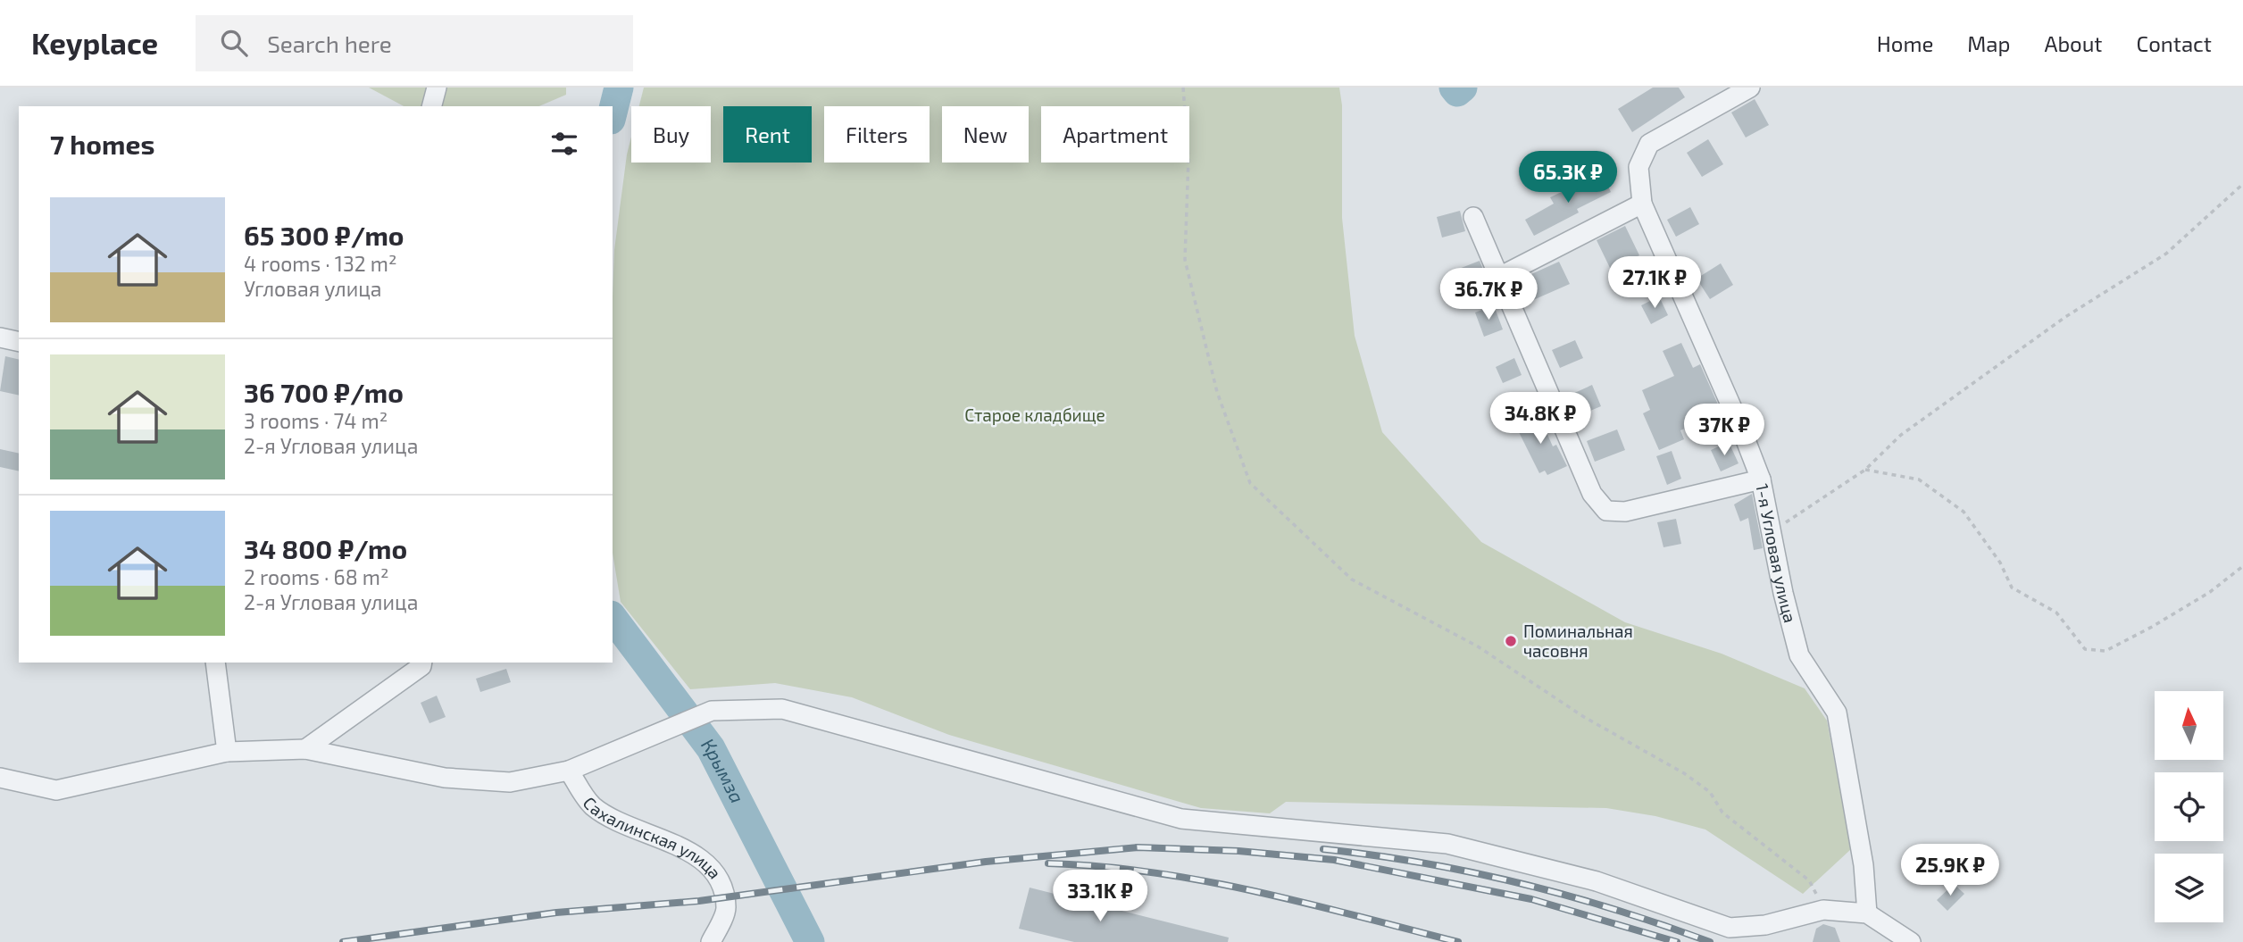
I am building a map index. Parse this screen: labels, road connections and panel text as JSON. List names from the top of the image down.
{
  "streets": {
    "street": ["1-я Угловая улица", "Сахалинская улица"]
  },
  "water": ["Крымза"],
  "parks": ["Старое кладбище"],
  "places": ["Поминальная часовня"],
  "north": "top",
  "page": {
    "header": "Keyplace",
    "search": "Search here",
    "nav": [
      "Home",
      "Map",
      "About",
      "Contact"
    ],
    "chip": [
      "Buy",
      "Rent",
      "Filters",
      "New",
      "Apartment"
    ],
    "heading": "7 homes",
    "price": [
      "65.3K ₽",
      "27.1K ₽",
      "36.7K ₽",
      "34.8K ₽",
      "37K ₽",
      "25.9K ₽",
      "33.1K ₽"
    ],
    "list": [
      {
        "name": "65 300 ₽/mo",
        "note": "4 rooms · 132 m² · Угловая улица"
      },
      {
        "name": "36 700 ₽/mo",
        "note": "3 rooms · 74 m² · 2-я Угловая улица"
      },
      {
        "name": "34 800 ₽/mo",
        "note": "2 rooms · 68 m² · 2-я Угловая улица"
      }
    ]
  }
}
